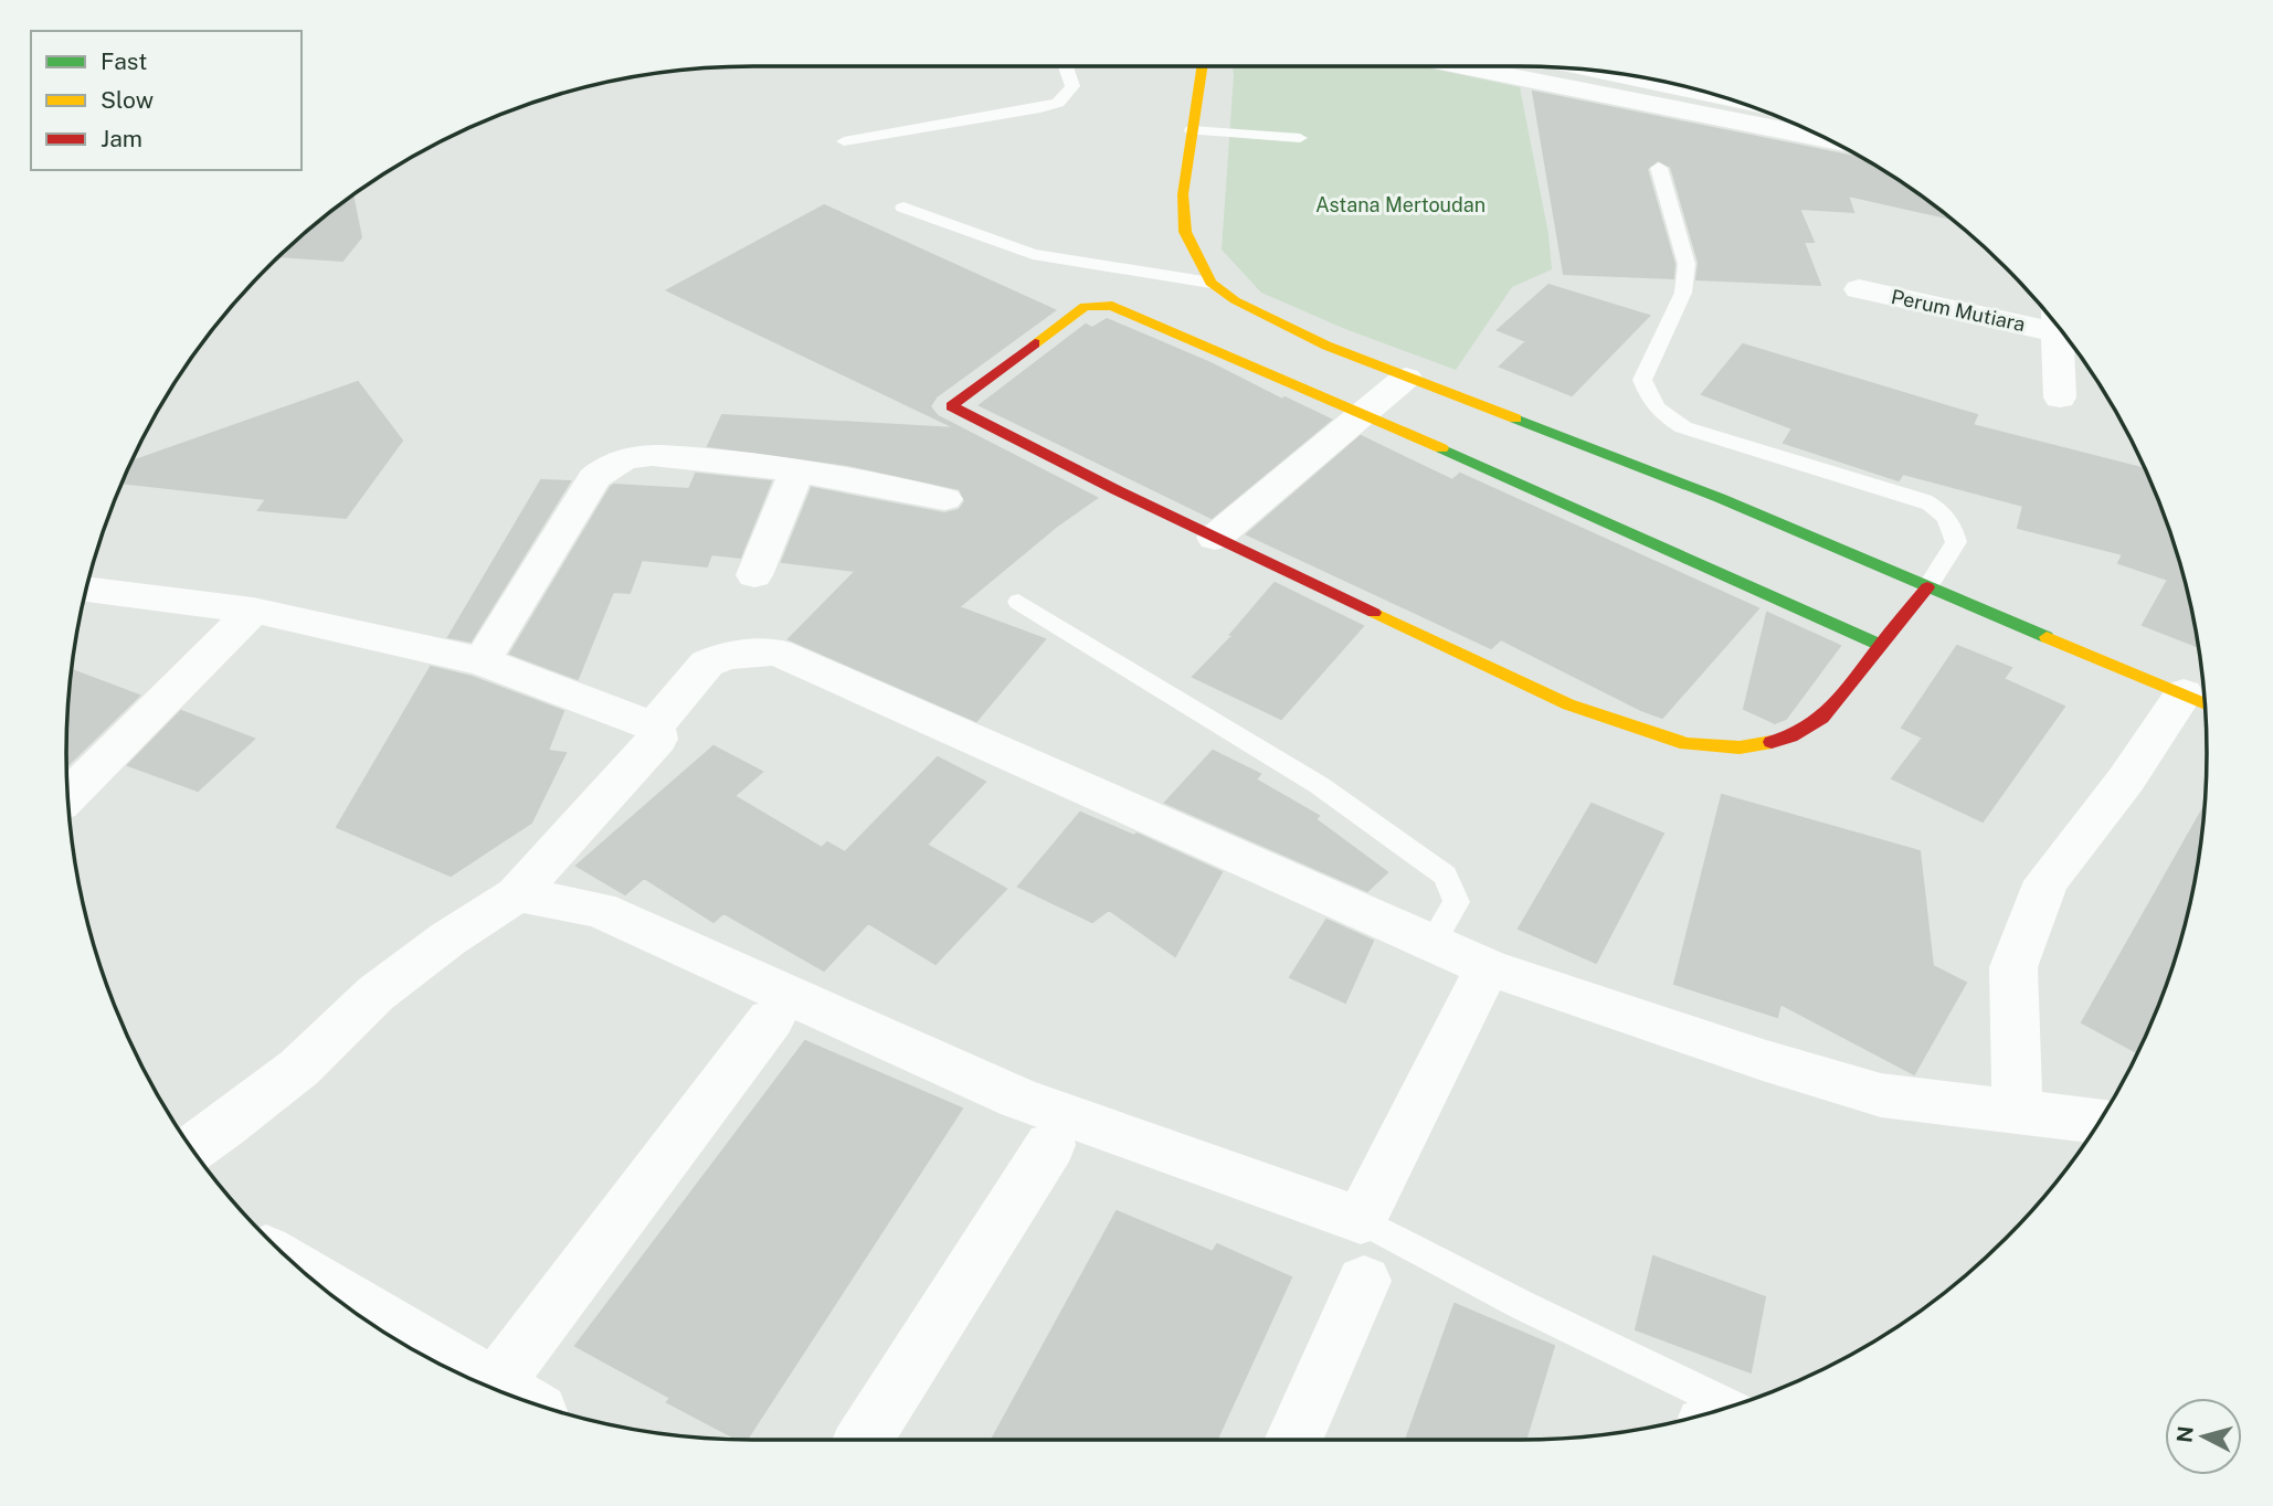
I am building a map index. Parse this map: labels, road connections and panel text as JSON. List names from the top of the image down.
{
  "streets": {
    "street": ["Perum Mutiara"]
  },
  "parks": ["Astana Mertoudan"],
  "legend": ["Fast", "Slow", "Jam"],
  "north": "left"
}
